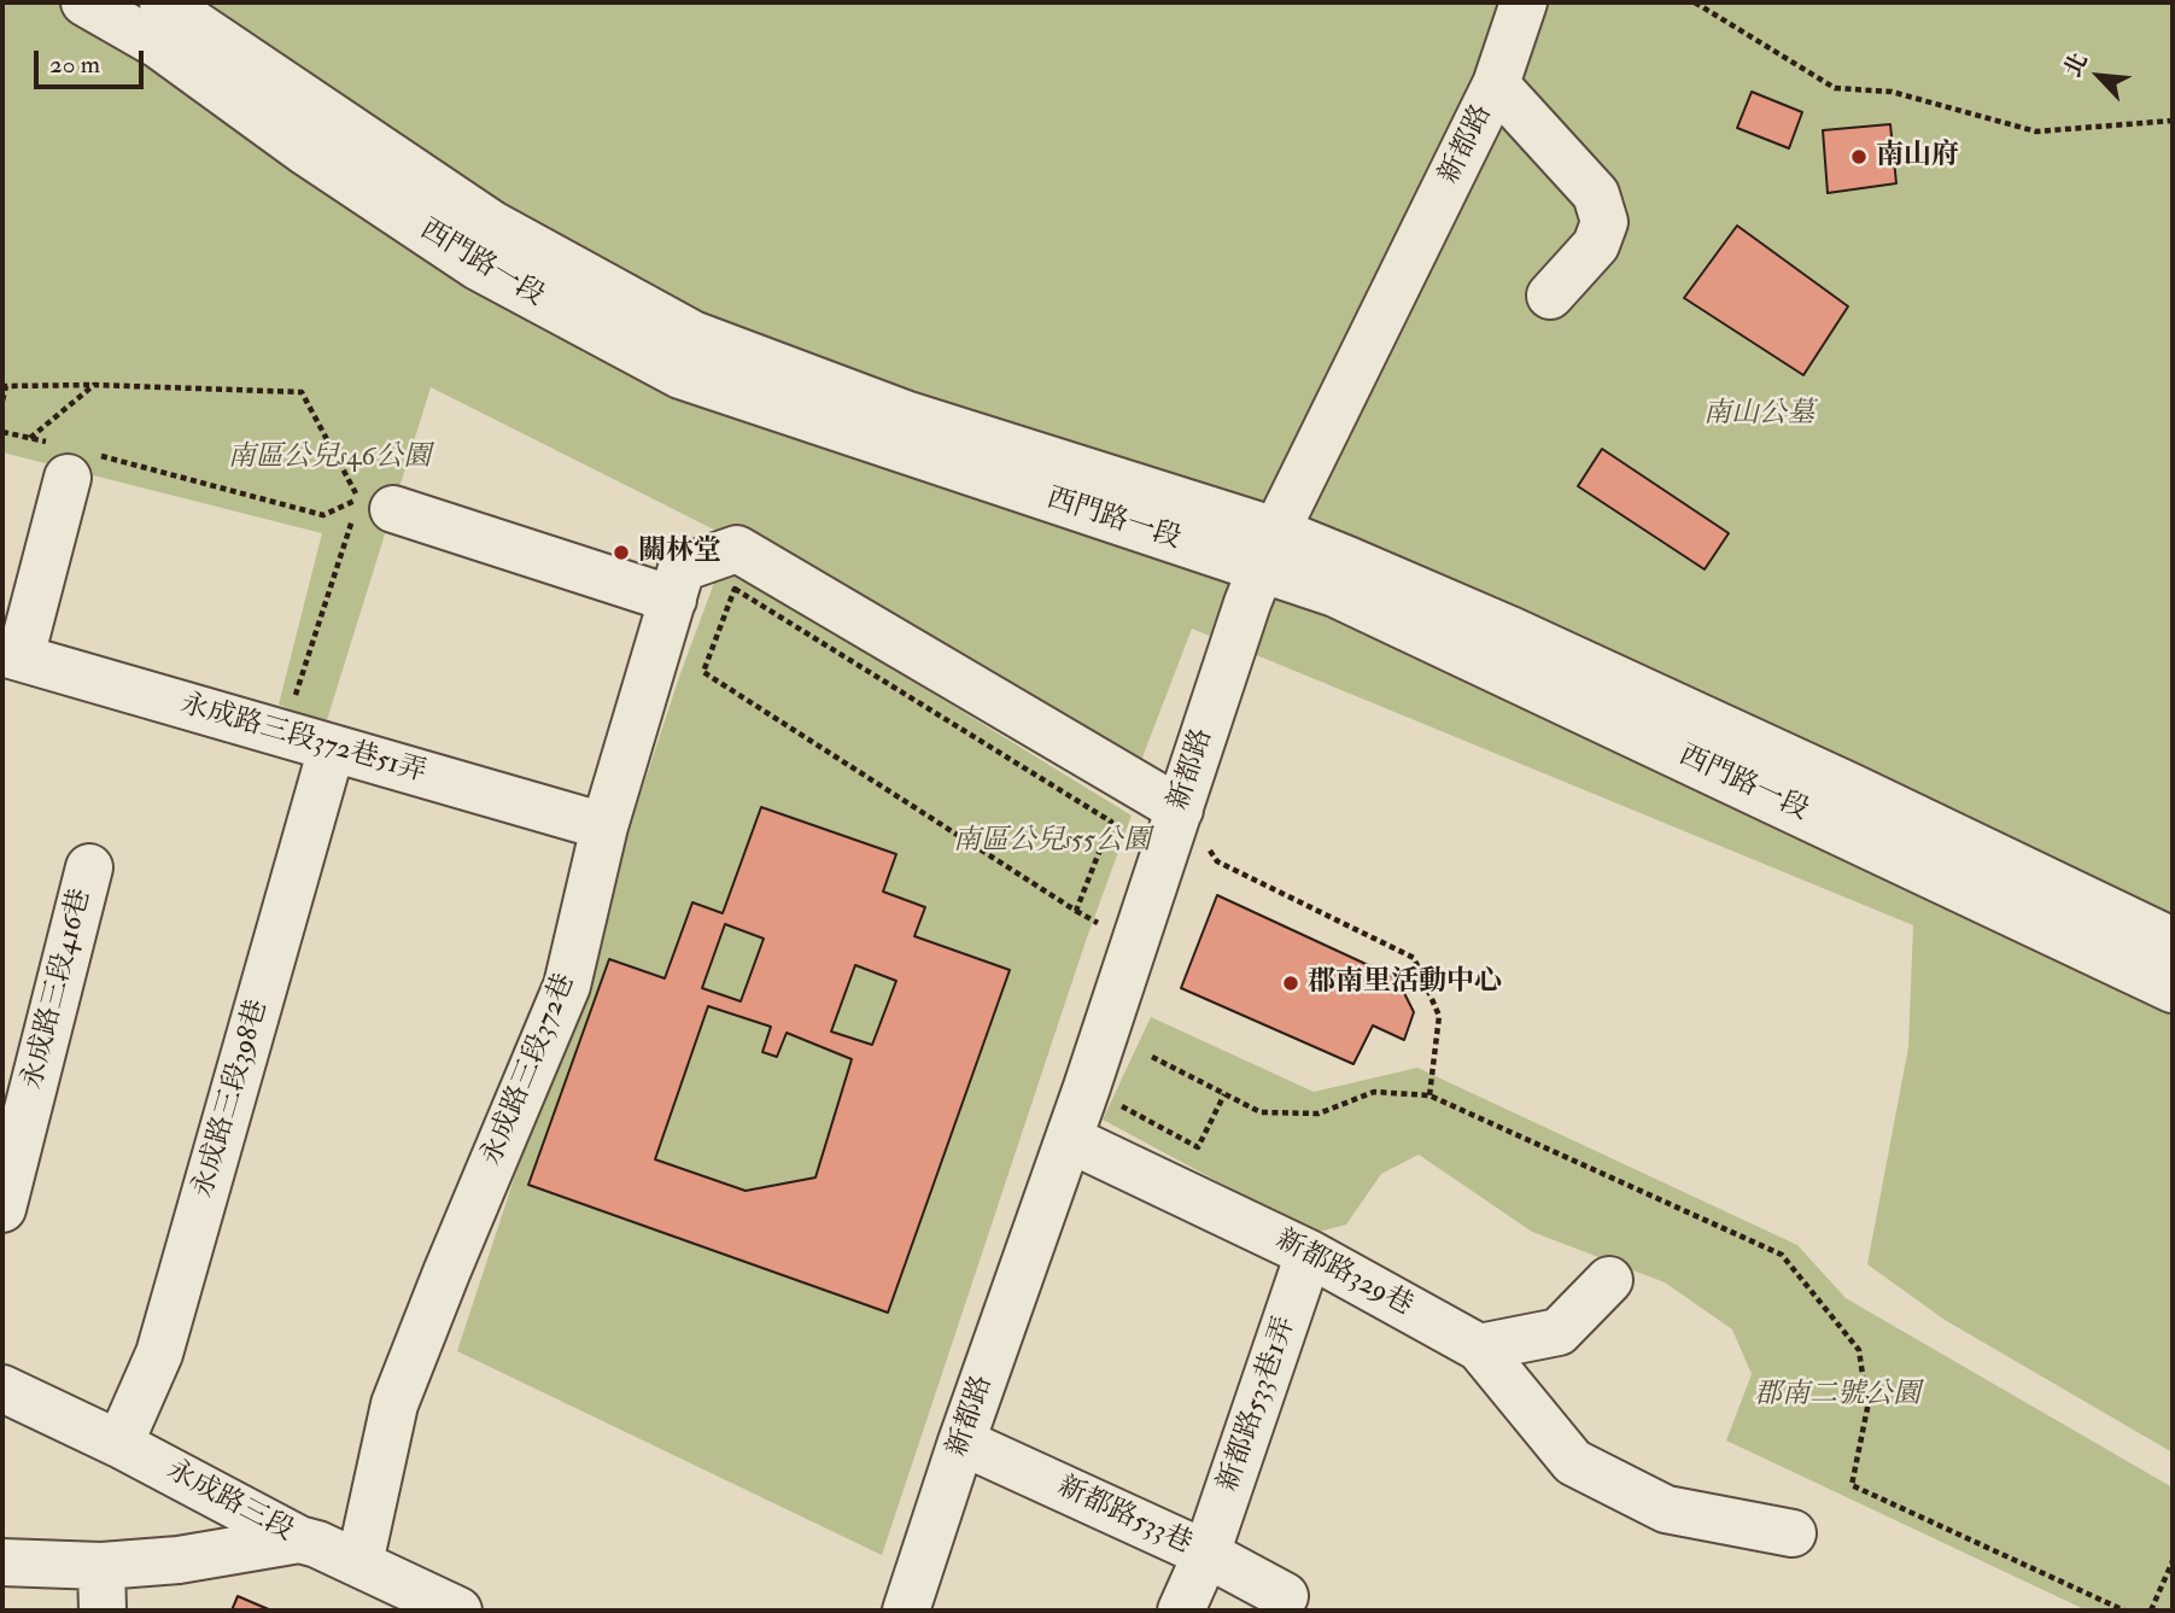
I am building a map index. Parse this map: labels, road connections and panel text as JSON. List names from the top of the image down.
{
  "streets": {
    "street": [
      "新都路",
      "西門路一段",
      "永成路三段372巷51弄",
      "永成路三段416巷",
      "永成路三段372巷",
      "永成路三段398巷",
      "新都路329巷",
      "新都路533巷1弄",
      "永成路三段",
      "新都路533巷"
    ]
  },
  "crossings": [
    ["新都路", "西門路一段"],
    ["新都路", "新都路329巷"],
    ["新都路", "新都路533巷"],
    ["永成路三段372巷51弄", "永成路三段372巷"],
    ["永成路三段372巷51弄", "永成路三段398巷"],
    ["永成路三段372巷", "永成路三段"],
    ["永成路三段398巷", "永成路三段"],
    ["新都路329巷", "新都路533巷1弄"],
    ["新都路533巷1弄", "新都路533巷"]
  ],
  "parks": [
    "南山公墓",
    "南區公兒s46公園",
    "南區公兒s55公園",
    "郡南二號公園"
  ],
  "places": ["南山府", "關林堂", "郡南里活動中心"],
  "scale_bar": "20 m",
  "north": "top left"
}
